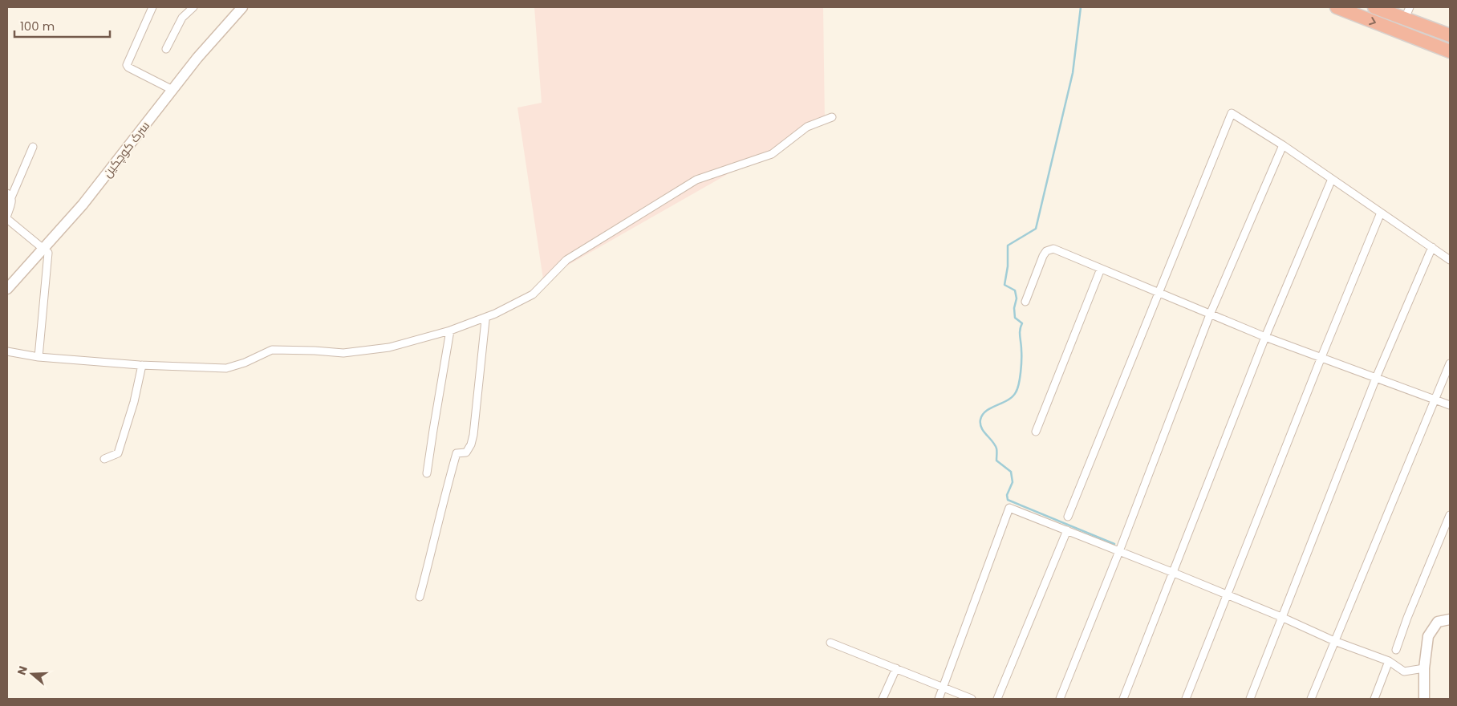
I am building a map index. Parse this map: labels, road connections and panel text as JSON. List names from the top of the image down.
{
  "streets": {
    "main road": ["سرک کوچکین"]
  },
  "scale_bar": "100 m",
  "north": "left"
}
